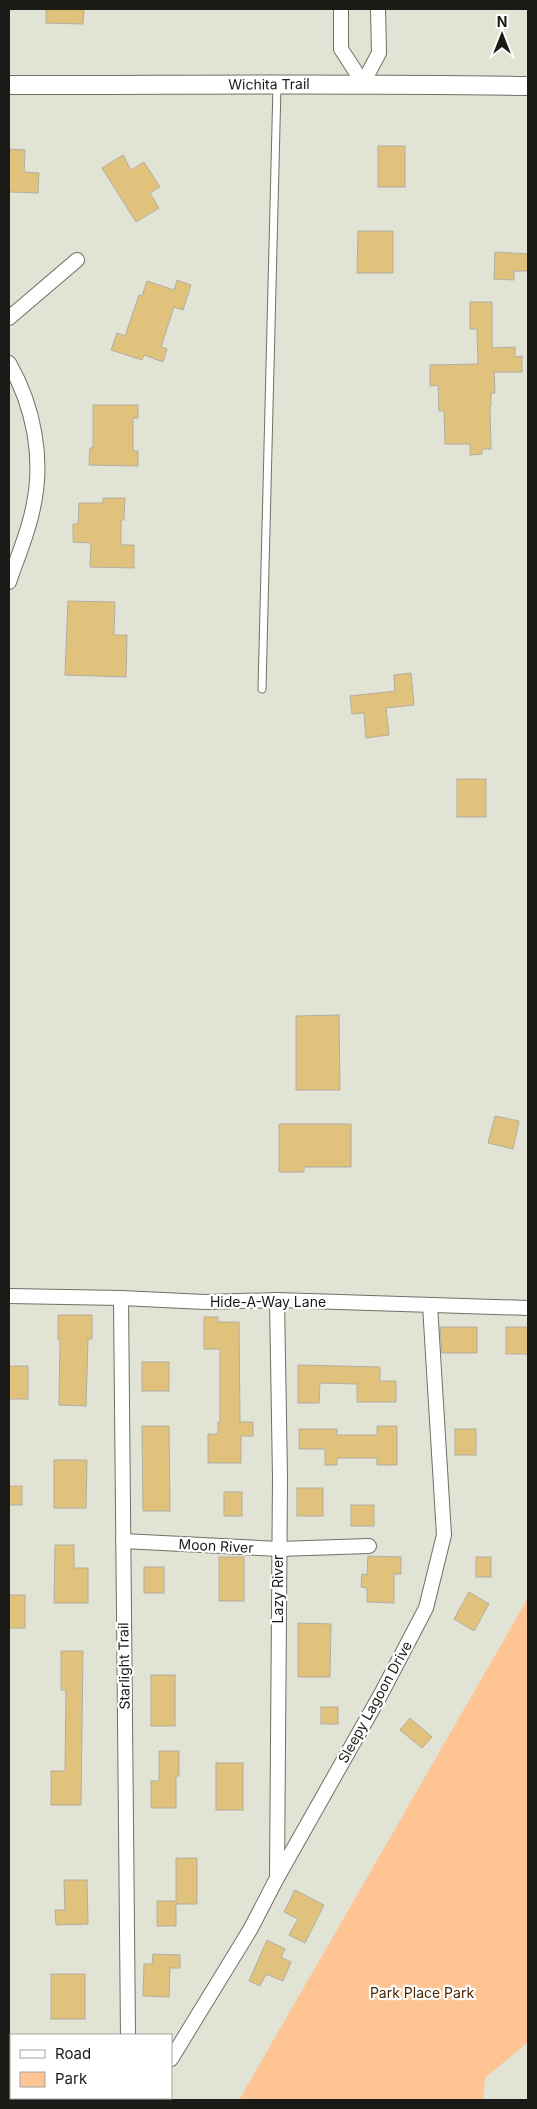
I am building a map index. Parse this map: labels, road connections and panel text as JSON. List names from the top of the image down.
{
  "streets": {
    "street": [
      "Wichita Trail",
      "Hide-A-Way Lane",
      "Moon River",
      "Lazy River",
      "Starlight Trail",
      "Sleepy Lagoon Drive"
    ]
  },
  "crossings": [
    ["Hide-A-Way Lane", "Lazy River"],
    ["Hide-A-Way Lane", "Starlight Trail"],
    ["Hide-A-Way Lane", "Sleepy Lagoon Drive"],
    ["Moon River", "Lazy River"],
    ["Moon River", "Starlight Trail"],
    ["Lazy River", "Sleepy Lagoon Drive"]
  ],
  "parks": ["Park Place Park"],
  "legend": ["Road", "Park"],
  "north": "top"
}
